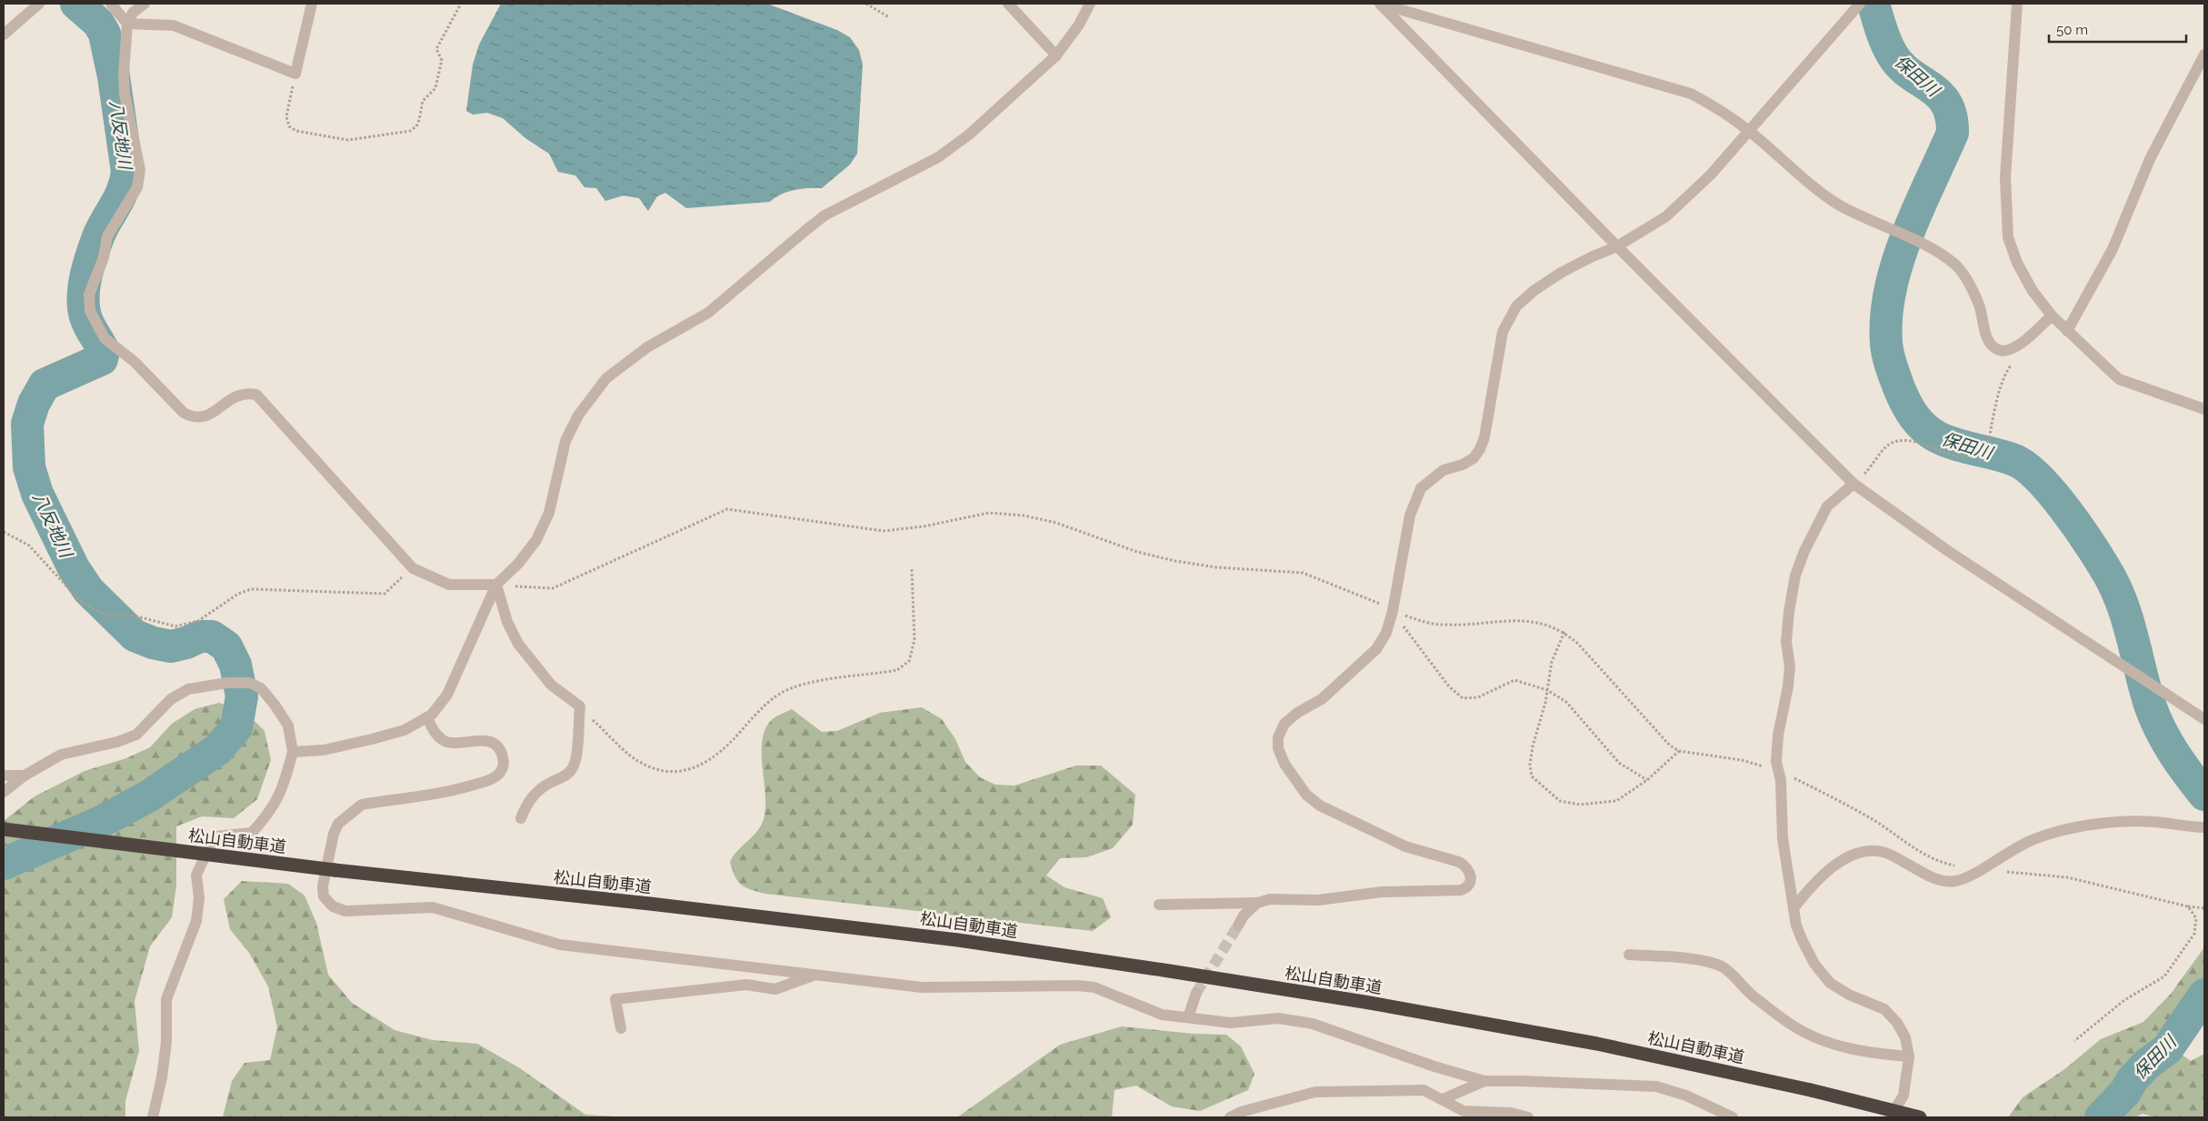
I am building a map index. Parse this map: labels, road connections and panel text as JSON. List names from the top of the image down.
{
  "streets": {
    "highway": ["松山自動車道"]
  },
  "water": ["保田川", "八反地川"],
  "scale_bar": "50 m"
}
